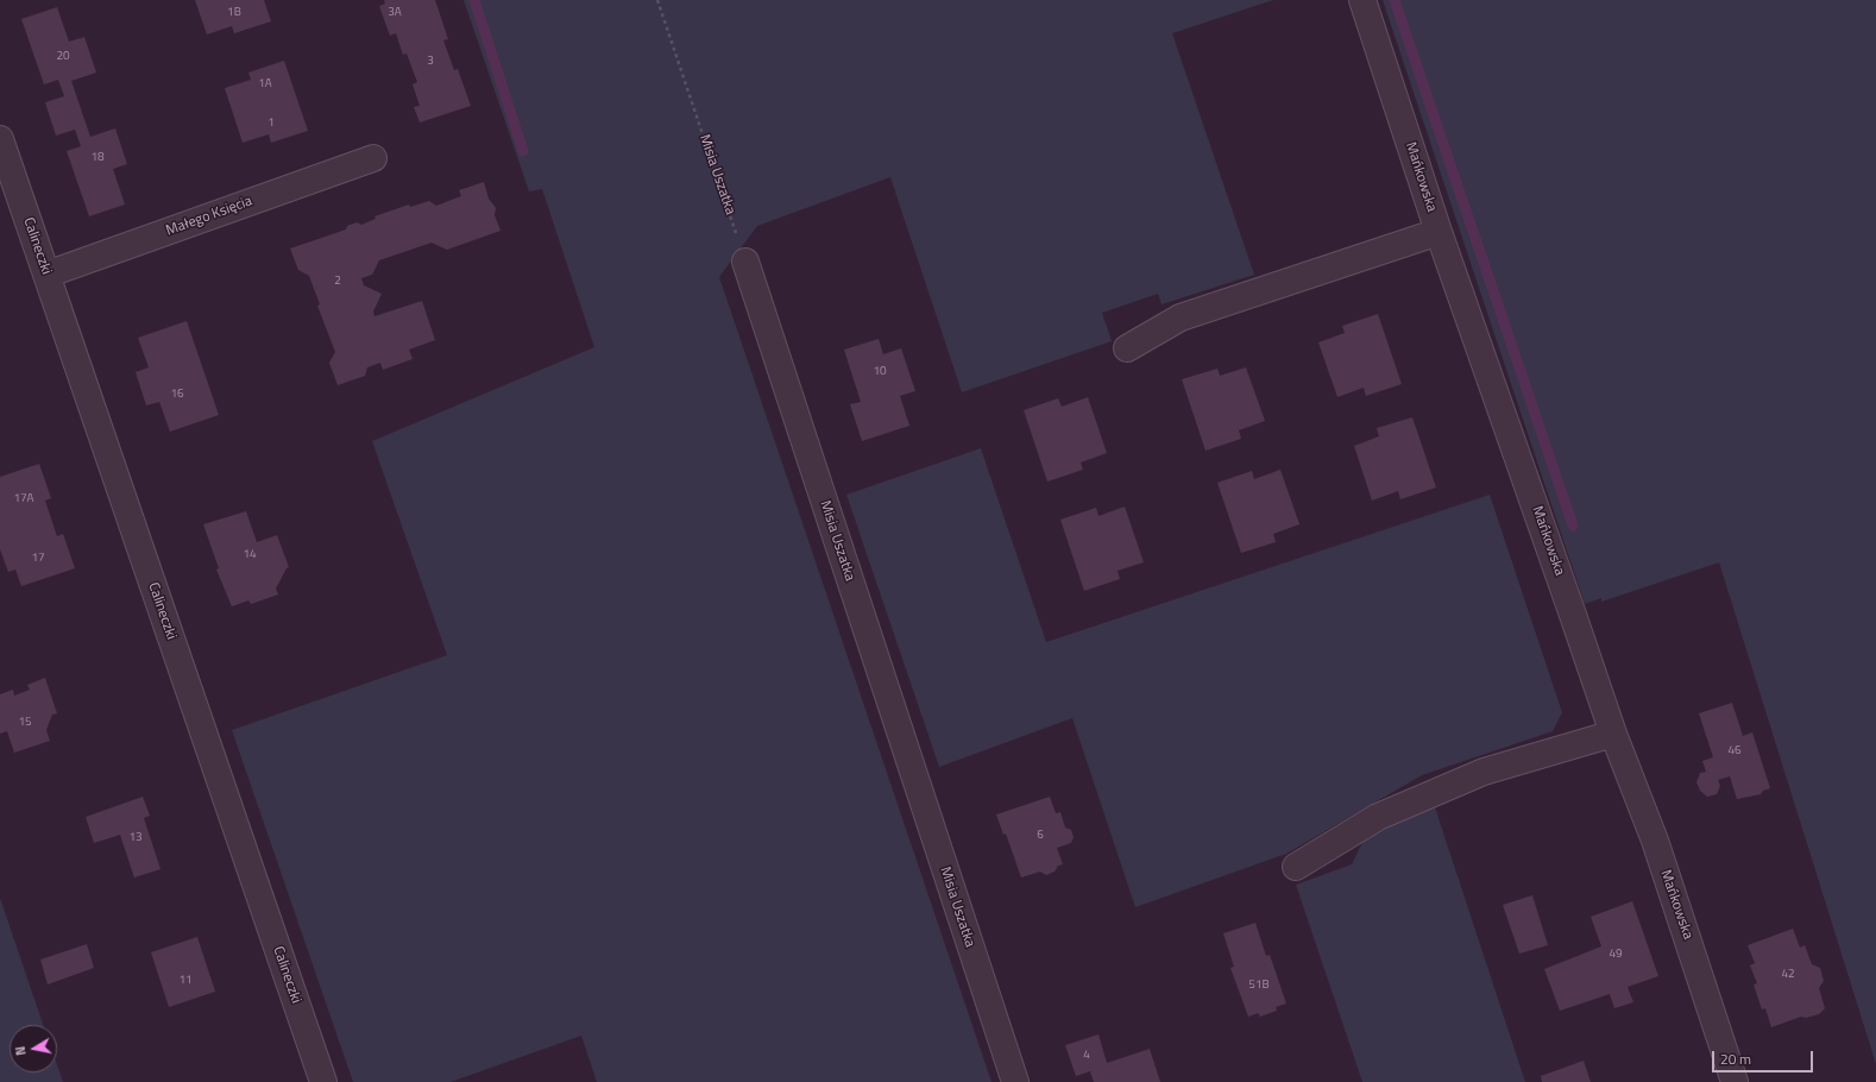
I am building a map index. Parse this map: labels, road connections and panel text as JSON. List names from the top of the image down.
{
  "streets": {
    "street": [
      "Misia Uszatka",
      "Mańkowska",
      "Małego Księcia",
      "Calineczki"
    ]
  },
  "crossings": [
    ["Małego Księcia", "Calineczki"]
  ],
  "house_numbers": [
    "1B",
    "3A",
    "20",
    "3",
    "1A",
    "1",
    "18",
    "2",
    "10",
    "16",
    "17A",
    "14",
    "17",
    "15",
    "46",
    "6",
    "13",
    "49",
    "42",
    "11",
    "51B",
    "4"
  ],
  "scale_bar": "20 m",
  "north": "left"
}
